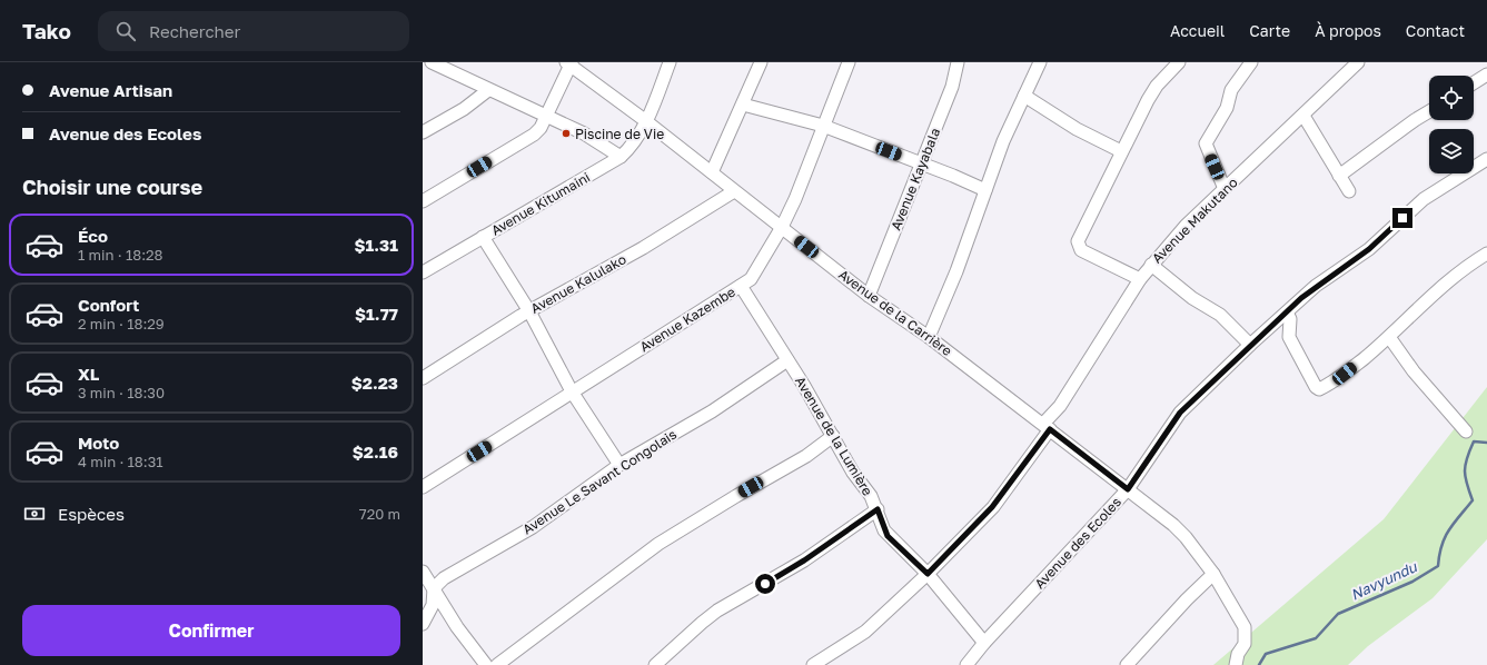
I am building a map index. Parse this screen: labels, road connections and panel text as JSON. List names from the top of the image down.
{
  "streets": {
    "street": [
      "Avenue Kayabala",
      "Avenue Kitumaini",
      "Avenue Makutano",
      "Avenue Kalulako",
      "Avenue de la Carrière",
      "Avenue Kazembe",
      "Avenue de la Lumière",
      "Avenue Le Savant Congolais",
      "Avenue des Ecoles"
    ]
  },
  "crossings": [
    ["Avenue Kayabala", "Avenue de la Carrière"],
    ["Avenue Kitumaini", "Avenue de la Carrière"],
    ["Avenue Makutano", "Avenue de la Carrière"],
    ["Avenue Makutano", "Avenue de la Lumière"],
    ["Avenue Kalulako", "Avenue de la Carrière"],
    ["Avenue de la Carrière", "Avenue Kazembe"],
    ["Avenue de la Carrière", "Avenue des Ecoles"],
    ["Avenue Kazembe", "Avenue de la Lumière"],
    ["Avenue de la Lumière", "Avenue Le Savant Congolais"],
    ["Avenue de la Lumière", "Avenue des Ecoles"]
  ],
  "water": ["Navyundu"],
  "places": ["Piscine de Vie"],
  "page": {
    "header": "Tako",
    "search": "Rechercher",
    "nav": [
      "Accueil",
      "Carte",
      "À propos",
      "Contact"
    ],
    "banner": ["Avenue Artisan", "Avenue des Ecoles"],
    "heading": "Choisir une course",
    "list": [
      {
        "name": "Éco",
        "note": "1 min · 18:28",
        "value": "$1.31"
      },
      {
        "name": "Confort",
        "note": "2 min · 18:29",
        "value": "$1.77"
      },
      {
        "name": "XL",
        "note": "3 min · 18:30",
        "value": "$2.23"
      },
      {
        "name": "Moto",
        "note": "4 min · 18:31",
        "value": "$2.16"
      }
    ],
    "pay": ["Espèces", "720 m"],
    "buttons": "Confirmer"
  }
}
